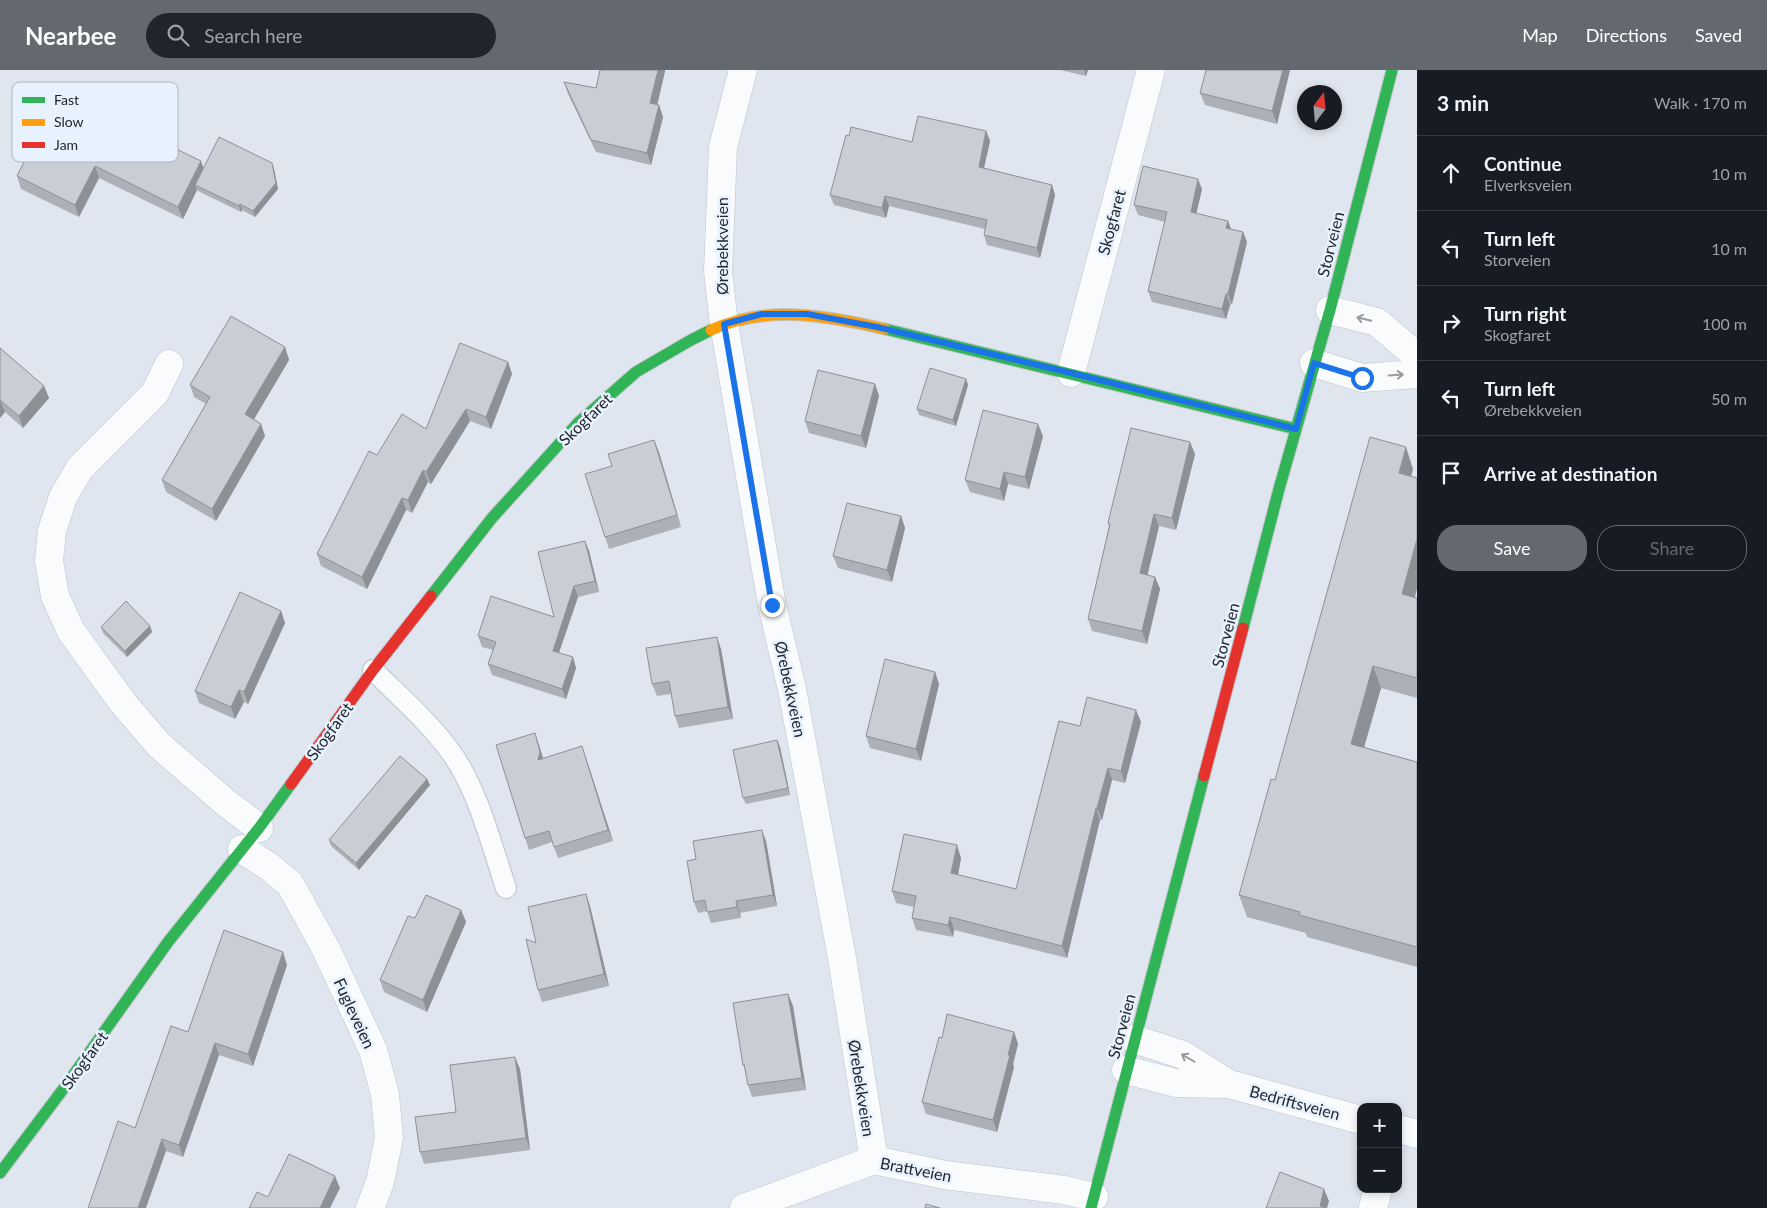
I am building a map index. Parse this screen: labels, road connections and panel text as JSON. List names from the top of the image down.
{
  "streets": {
    "street": [
      "Skogfaret",
      "Storveien",
      "Ørebekkveien",
      "Fugleveien",
      "Bedriftsveien",
      "Brattveien"
    ]
  },
  "crossings": [
    ["Skogfaret", "Storveien"],
    ["Skogfaret", "Ørebekkveien"],
    ["Skogfaret", "Fugleveien"],
    ["Storveien", "Bedriftsveien"],
    ["Storveien", "Brattveien"],
    ["Ørebekkveien", "Brattveien"]
  ],
  "legend": ["Fast", "Slow", "Jam"],
  "north": "top",
  "page": {
    "header": "Nearbee",
    "search": "Search here",
    "nav": ["Map", "Directions", "Saved"],
    "heading": ["3 min", "Walk · 170 m"],
    "list": [
      ["Continue", "Elverksveien", "10 m"],
      ["Turn left", "Storveien", "10 m"],
      ["Turn right", "Skogfaret", "100 m"],
      ["Turn left", "Ørebekkveien", "50 m"],
      "Arrive at destination"
    ],
    "buttons": ["Save", "Share"],
    "map_buttons": ["+", "−"]
  }
}
